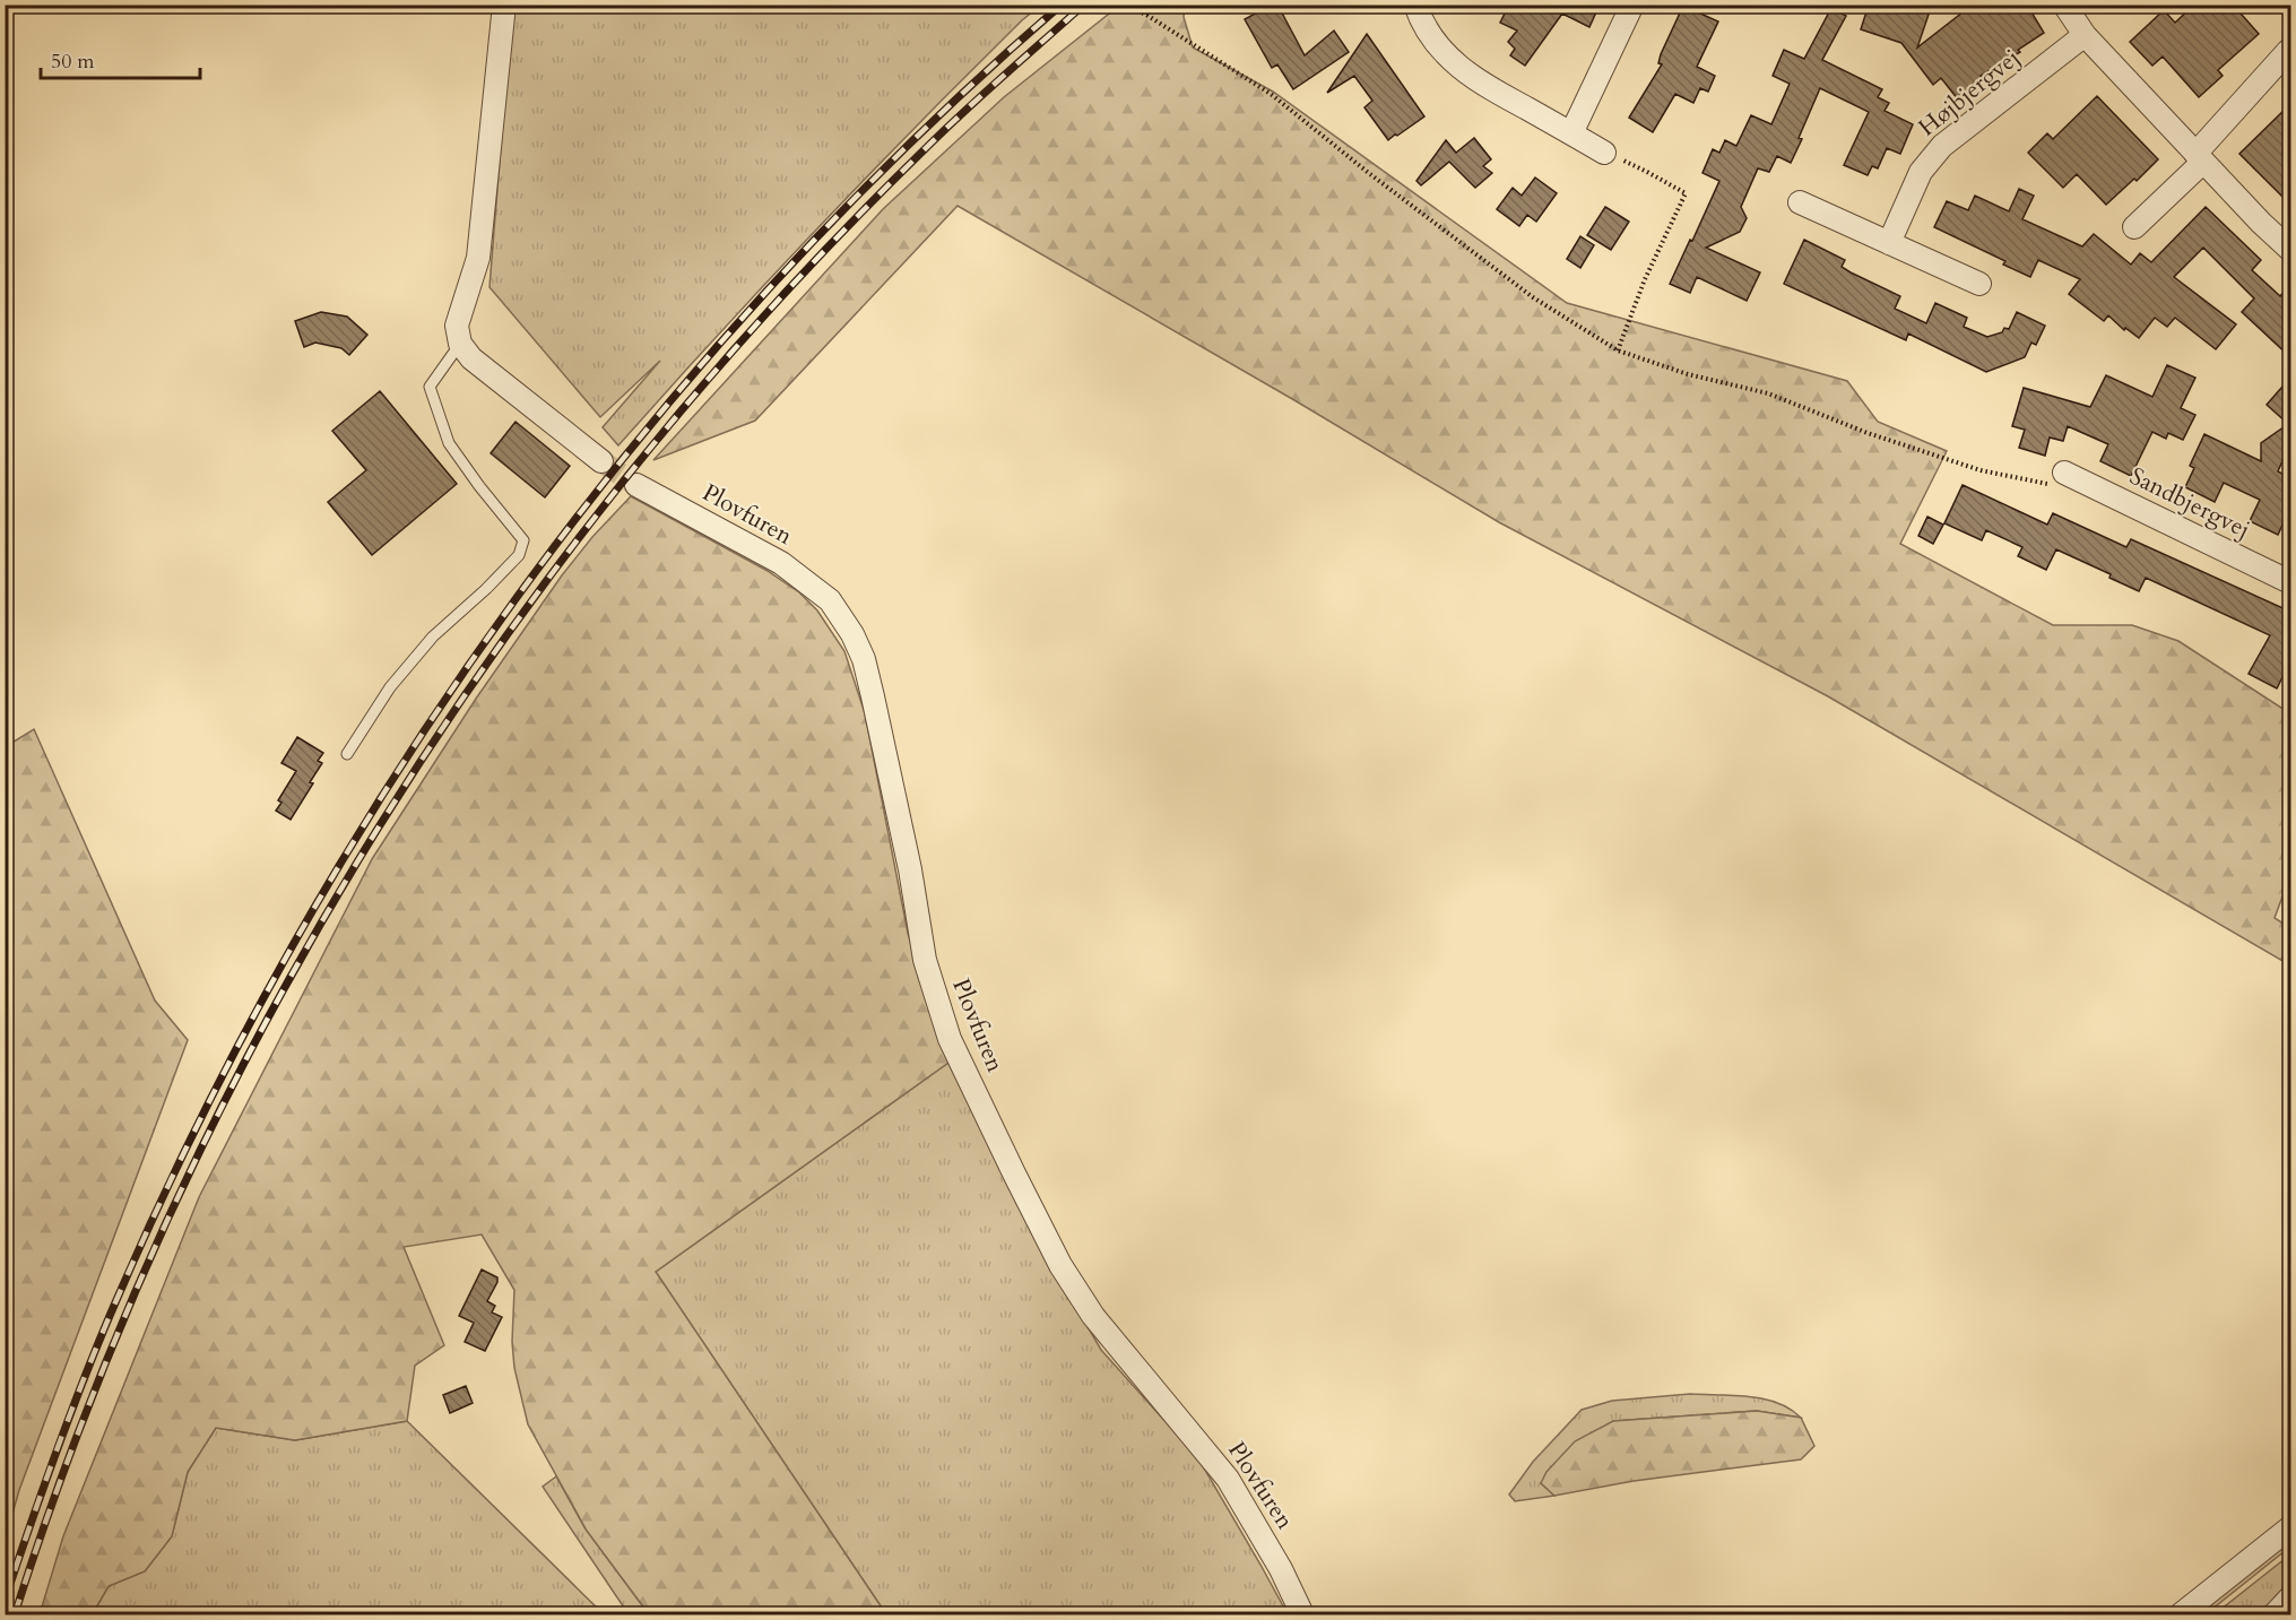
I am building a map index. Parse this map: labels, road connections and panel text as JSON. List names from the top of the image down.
{
  "streets": {
    "street": ["Højbjergvej", "Sandbjergvej", "Plovfuren"]
  },
  "scale_bar": "50 m"
}
